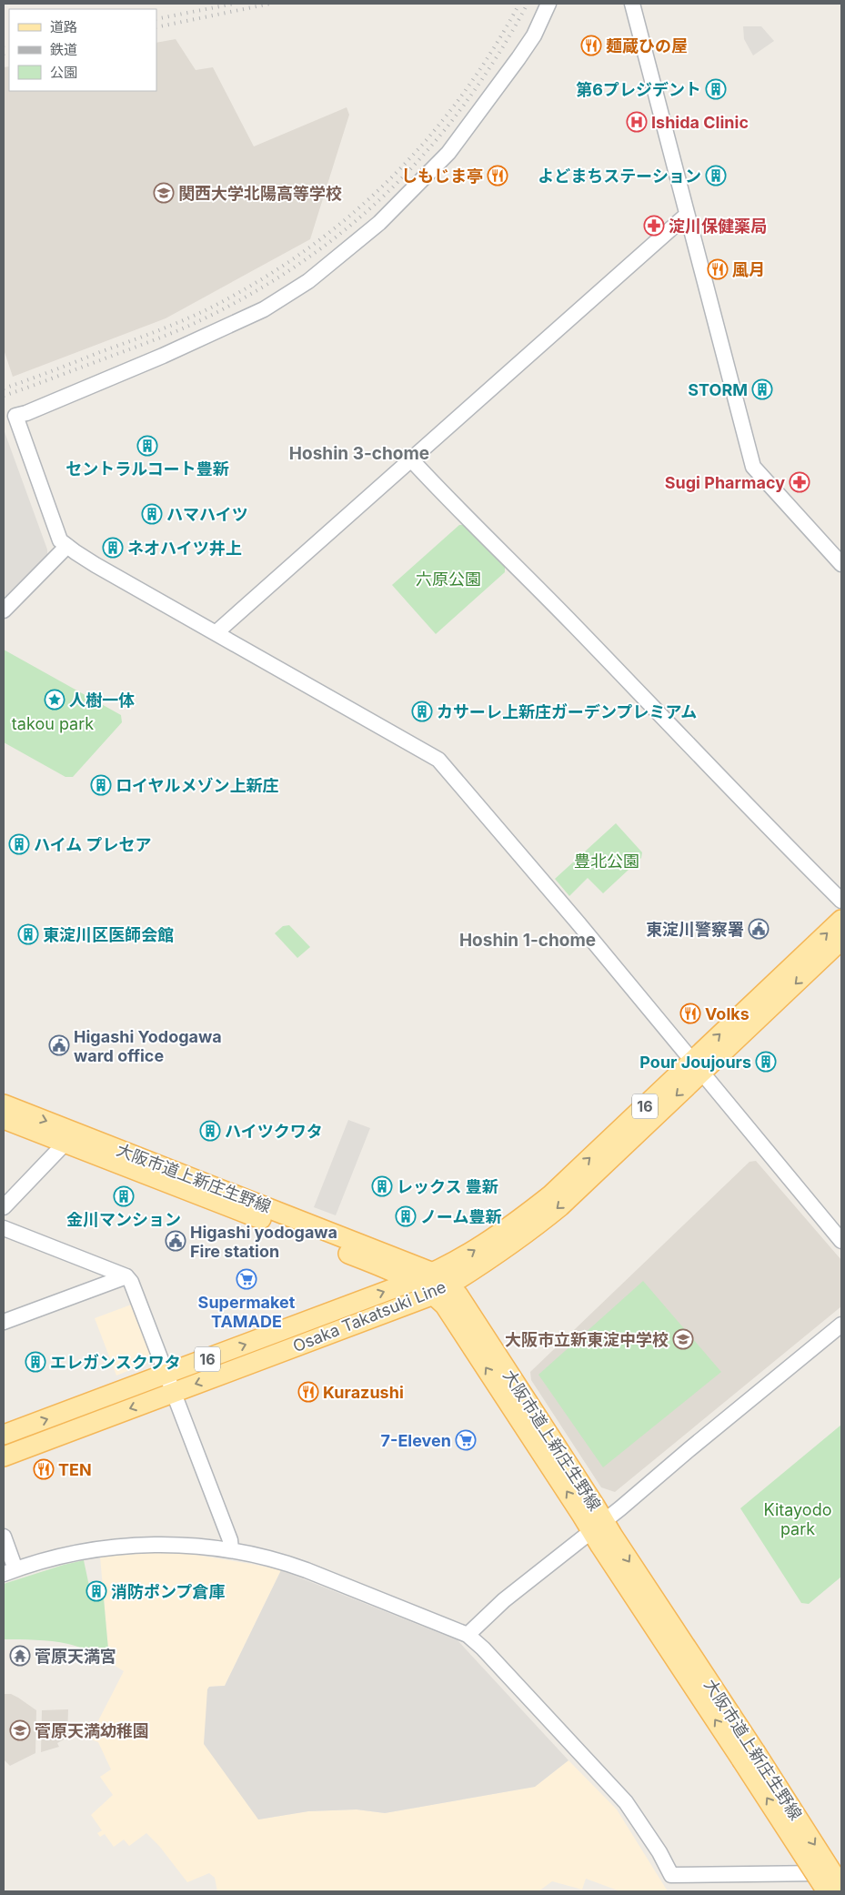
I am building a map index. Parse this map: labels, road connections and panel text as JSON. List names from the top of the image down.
{
  "streets": {
    "main road": ["16", "大阪市道上新庄生野線", "Osaka Takatsuki Line"]
  },
  "crossings": [
    ["大阪市道上新庄生野線", "Osaka Takatsuki Line"]
  ],
  "districts": ["Hoshin 3-chome", "Hoshin 1-chome"],
  "parks": [
    "六原公園",
    "takou park",
    "豊北公園",
    "Kitayodo park"
  ],
  "places": {
    "restaurant": [
      "麺蔵ひの屋",
      "しもじま亭",
      "風月",
      "Volks",
      "Kurazushi",
      "TEN"
    ],
    "building": [
      "第6プレジデント",
      "よどまちステーション",
      "STORM",
      "セントラルコート豊新",
      "ハマハイツ",
      "ネオハイツ井上",
      "カサーレ上新庄ガーデンプレミアム",
      "ロイヤルメゾン上新庄",
      "ハイム プレセア",
      "東淀川区医師会館",
      "Pour Joujours",
      "ハイツクワタ",
      "レックス 豊新",
      "金川マンション",
      "ノーム豊新",
      "エレガンスクワタ",
      "消防ポンプ倉庫"
    ],
    "hospital": ["Ishida Clinic"],
    "school or university": ["関西大学北陽高等学校", "大阪市立新東淀中学校", "菅原天満幼稚園"],
    "pharmacy": ["淀川保健薬局", "Sugi Pharmacy"],
    "place": ["人樹一体"],
    "public building": ["東淀川警察署", "Higashi Yodogawa ward office", "Higashi yodogawa Fire station"],
    "supermarket": ["Supermaket TAMADE", "7-Eleven"],
    "temple": ["菅原天満宮"]
  },
  "legend": ["道路", "鉄道", "公園"]
}
